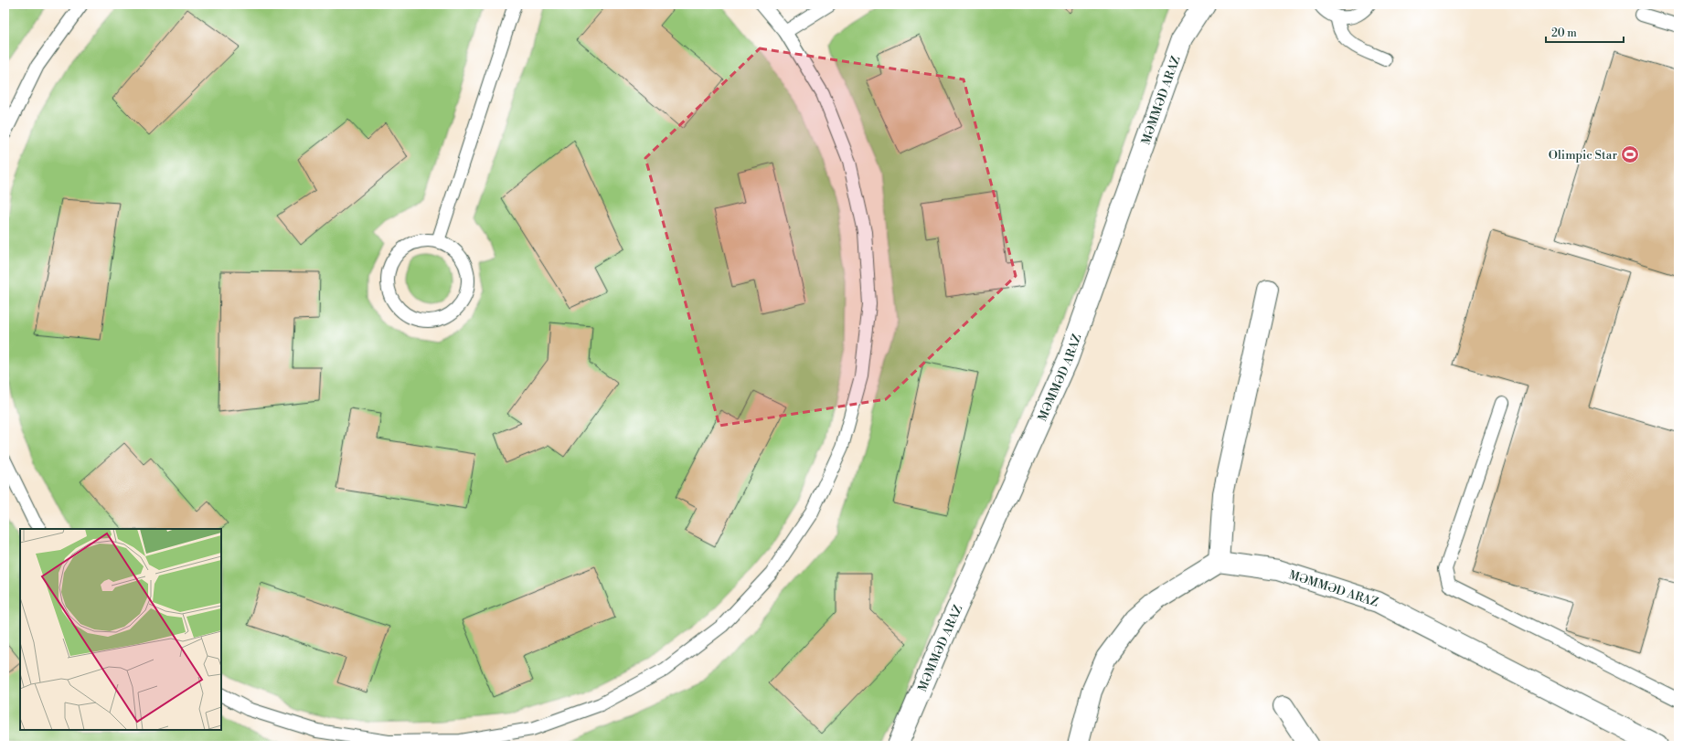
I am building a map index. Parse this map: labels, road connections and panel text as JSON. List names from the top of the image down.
{
  "streets": {
    "street": ["MƏMMƏD ARAZ"]
  },
  "places": {
    "sports": ["Olimpic Star"]
  },
  "scale_bar": "20 m"
}
